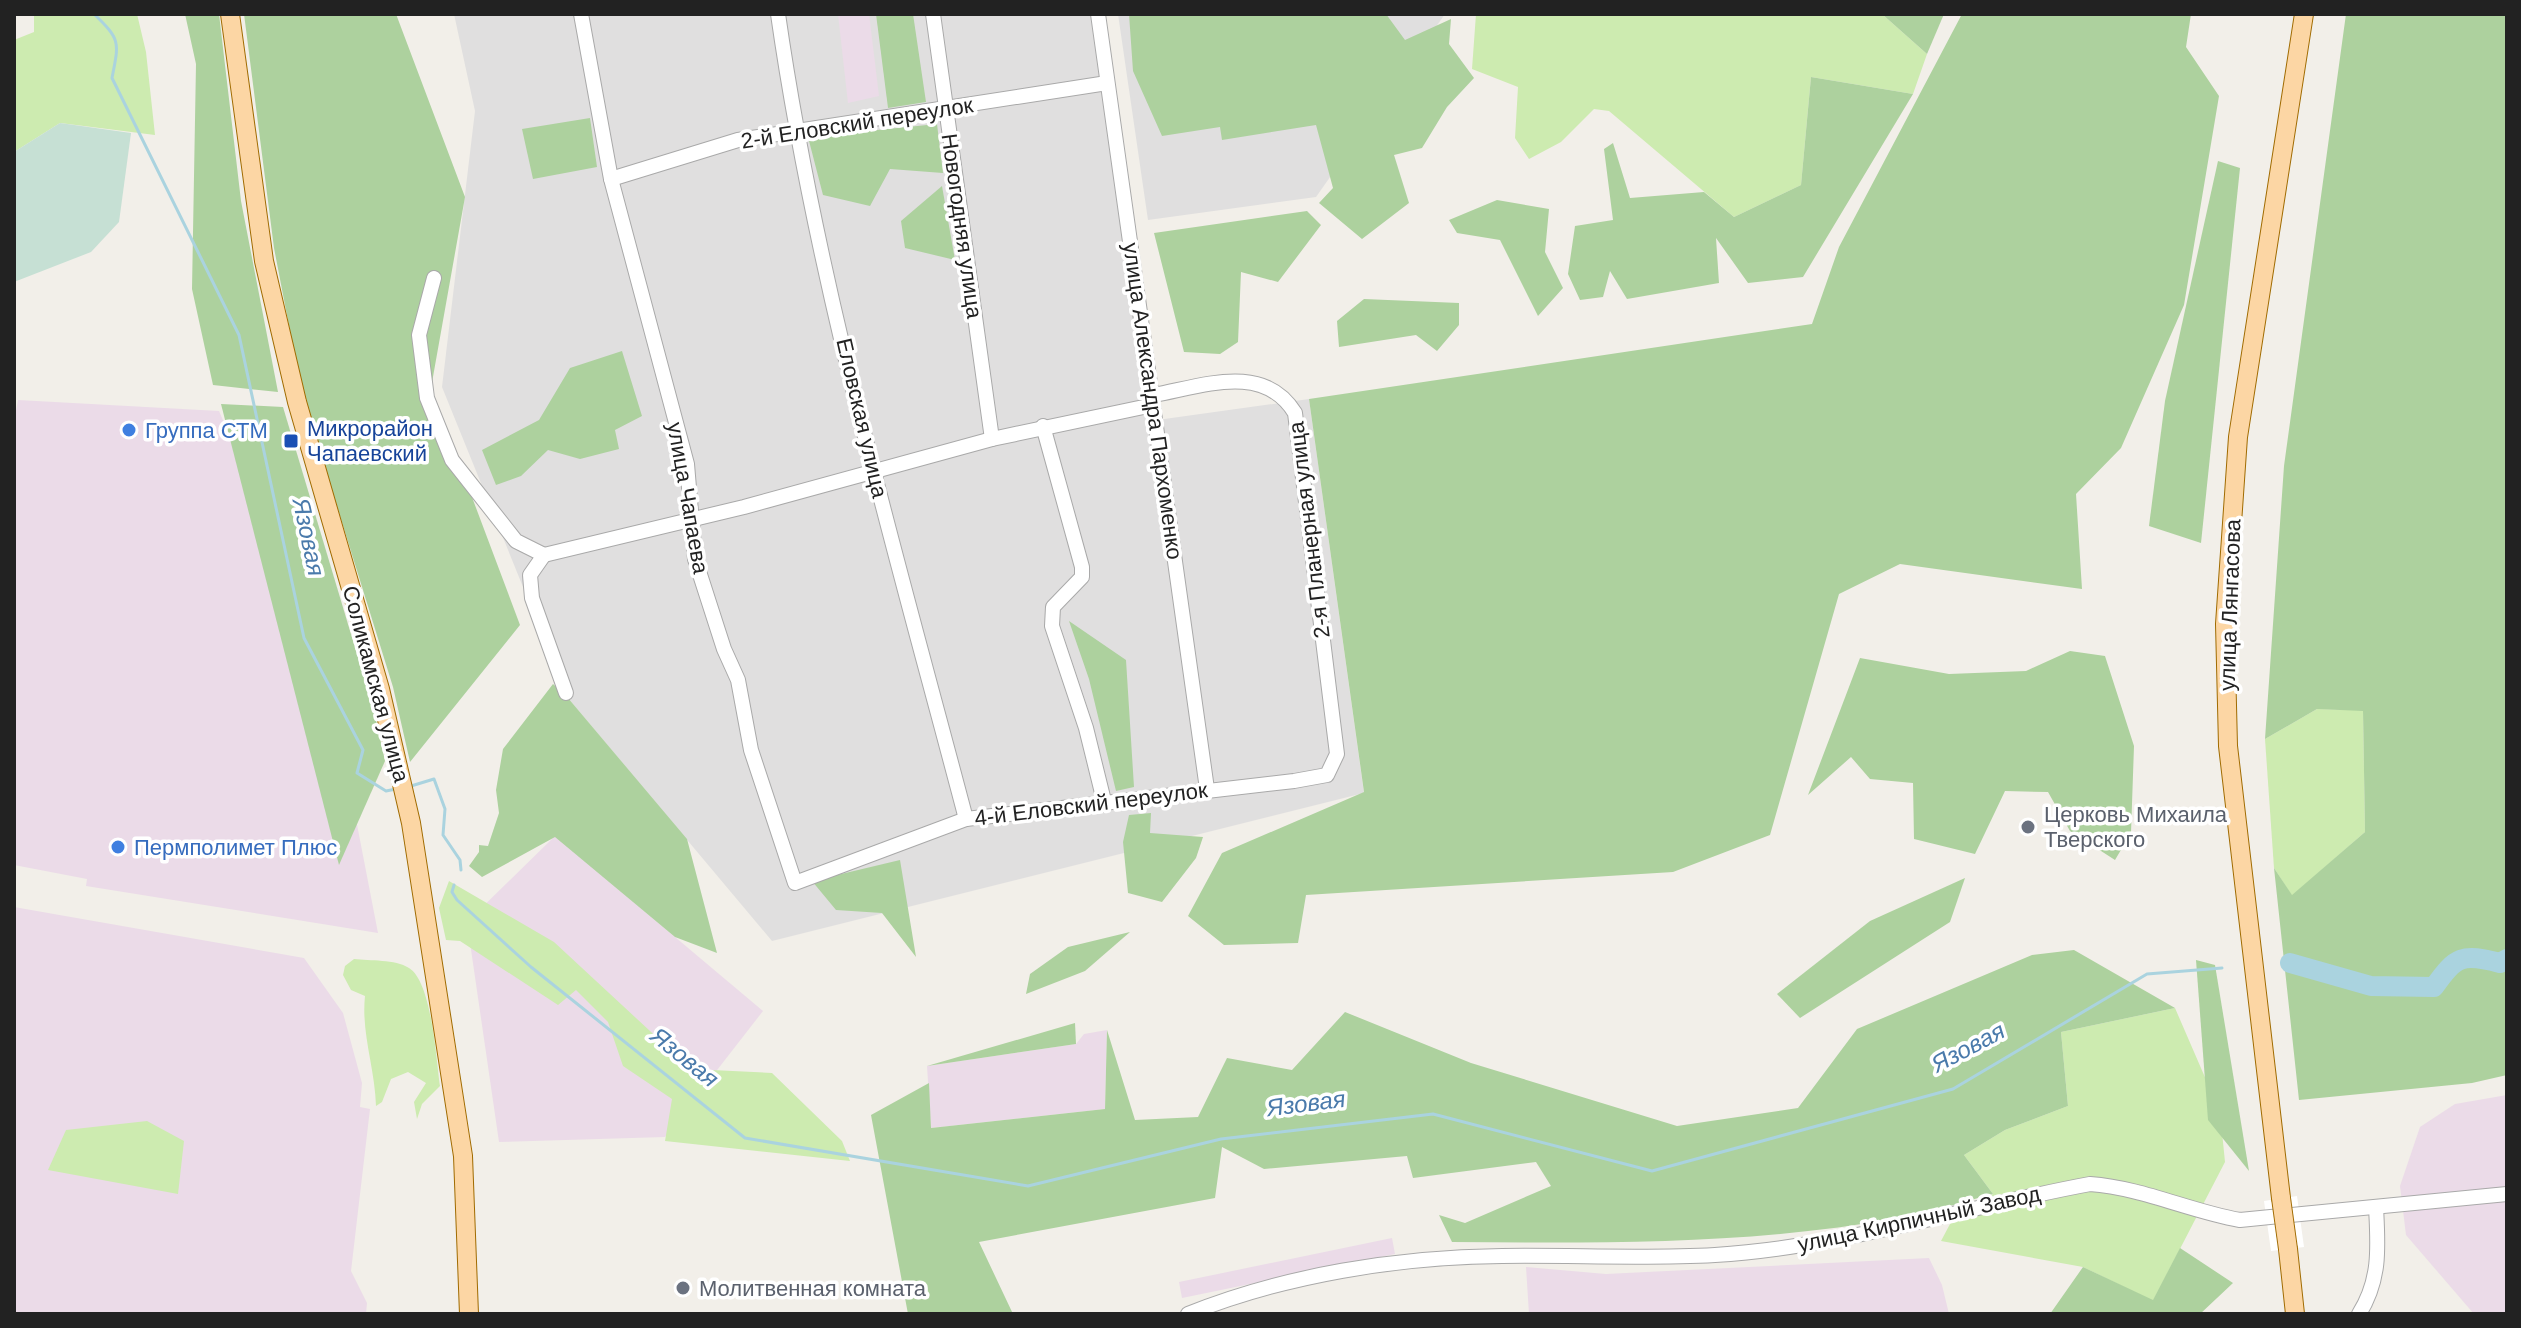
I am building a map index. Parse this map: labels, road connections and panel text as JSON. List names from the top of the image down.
{
  "streets": {
    "main road": ["улица Лянгасова", "Соликамская улица"],
    "street": [
      "2-й Еловский переулок",
      "Новогодняя улица",
      "улица Александра Пархоменко",
      "Еловская улица",
      "улица Чапаева",
      "2-я Планерная улица",
      "4-й Еловский переулок",
      "улица Кирпичный Завод"
    ]
  },
  "crossings": [
    ["2-й Еловский переулок", "Новогодняя улица"],
    ["2-й Еловский переулок", "улица Александра Пархоменко"],
    ["2-й Еловский переулок", "Еловская улица"],
    ["2-й Еловский переулок", "улица Чапаева"],
    ["Новогодняя улица", "2-я Планерная улица"],
    ["улица Александра Пархоменко", "2-я Планерная улица"],
    ["улица Александра Пархоменко", "4-й Еловский переулок"],
    ["Еловская улица", "2-я Планерная улица"],
    ["Еловская улица", "4-й Еловский переулок"],
    ["улица Чапаева", "2-я Планерная улица"],
    ["улица Чапаева", "4-й Еловский переулок"],
    ["2-я Планерная улица", "4-й Еловский переулок"]
  ],
  "water": ["Язовая"],
  "places": {
    "other": [
      "Группа СТМ",
      "Церковь Михаила Тверского",
      "Пермполимет Плюс",
      "Молитвенная комната"
    ],
    "transit": ["Микрорайон Чапаевский"]
  }
}
